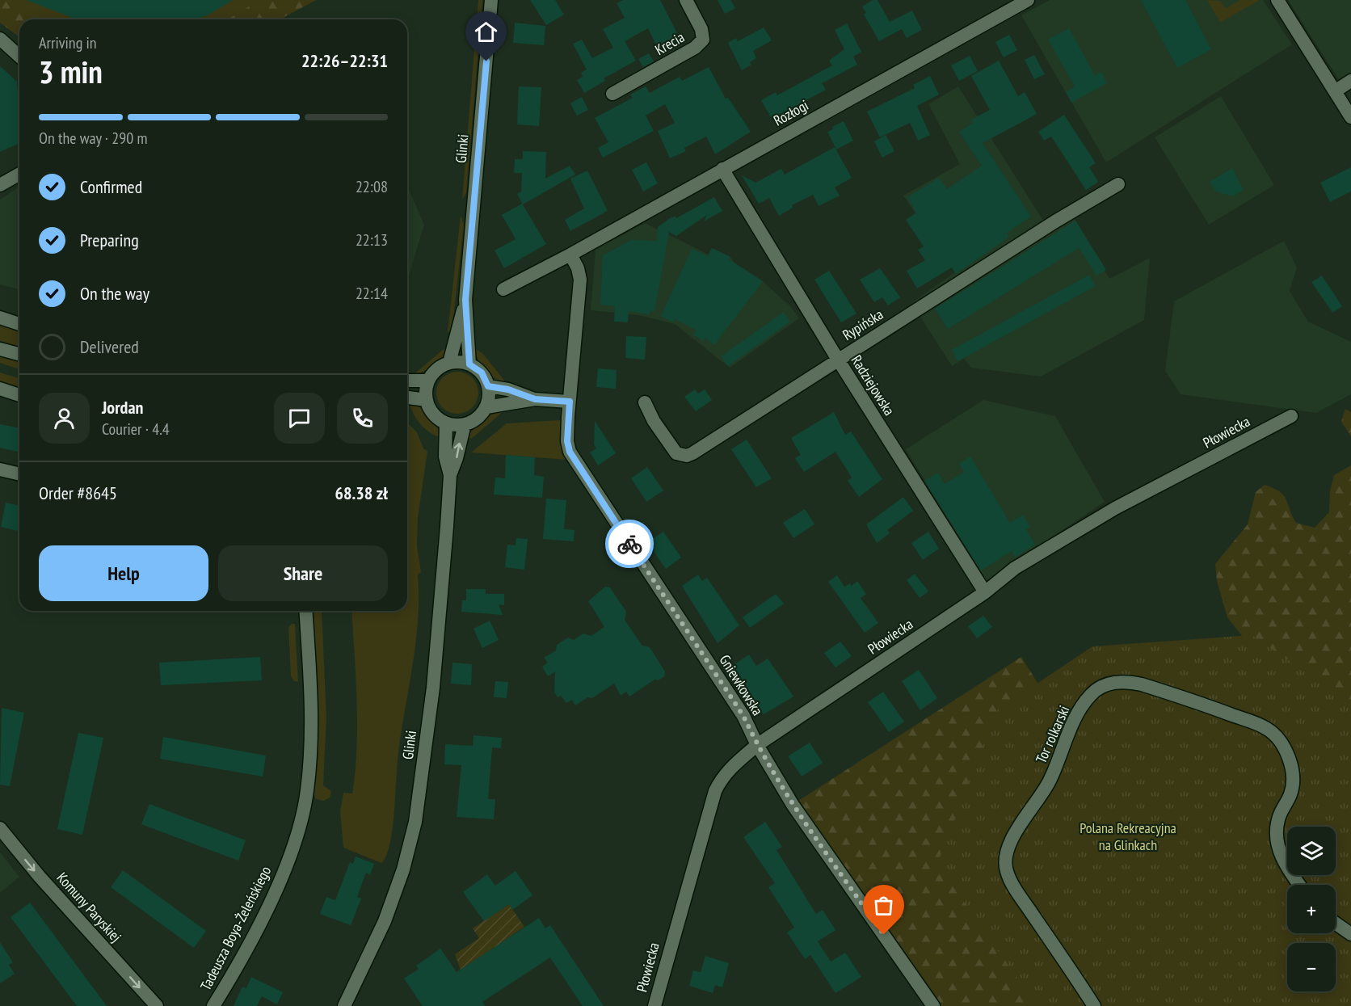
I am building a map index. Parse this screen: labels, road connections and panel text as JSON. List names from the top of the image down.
{
  "streets": {
    "street": [
      "Krecia",
      "Rozłogi",
      "Glinki",
      "Rypińska",
      "Radziejowska",
      "Płowiecka",
      "Gniewkowska",
      "Tor rolkarski",
      "Komuny Paryskiej",
      "Tadeusza Boya-Żeleńskiego"
    ]
  },
  "crossings": [
    ["Rozłogi", "Radziejowska"],
    ["Rypińska", "Radziejowska"],
    ["Radziejowska", "Płowiecka"],
    ["Płowiecka", "Gniewkowska"]
  ],
  "one_way": ["Komuny Paryskiej"],
  "parks": ["Polana Rekreacyjna na Glinkach"],
  "page": {
    "heading": ["3 min", "Arriving in", "22:26–22:31"],
    "panel": [
      "Jordan",
      "Courier · 4.4",
      "Order #8645",
      "68.38 zł"
    ],
    "bar": "On the way · 290 m",
    "list": [
      ["Confirmed", "22:08"],
      ["Preparing", "22:13"],
      ["On the way", "22:14"],
      "Delivered"
    ],
    "buttons": ["Help", "Share"],
    "map_buttons": ["+", "−"]
  }
}
